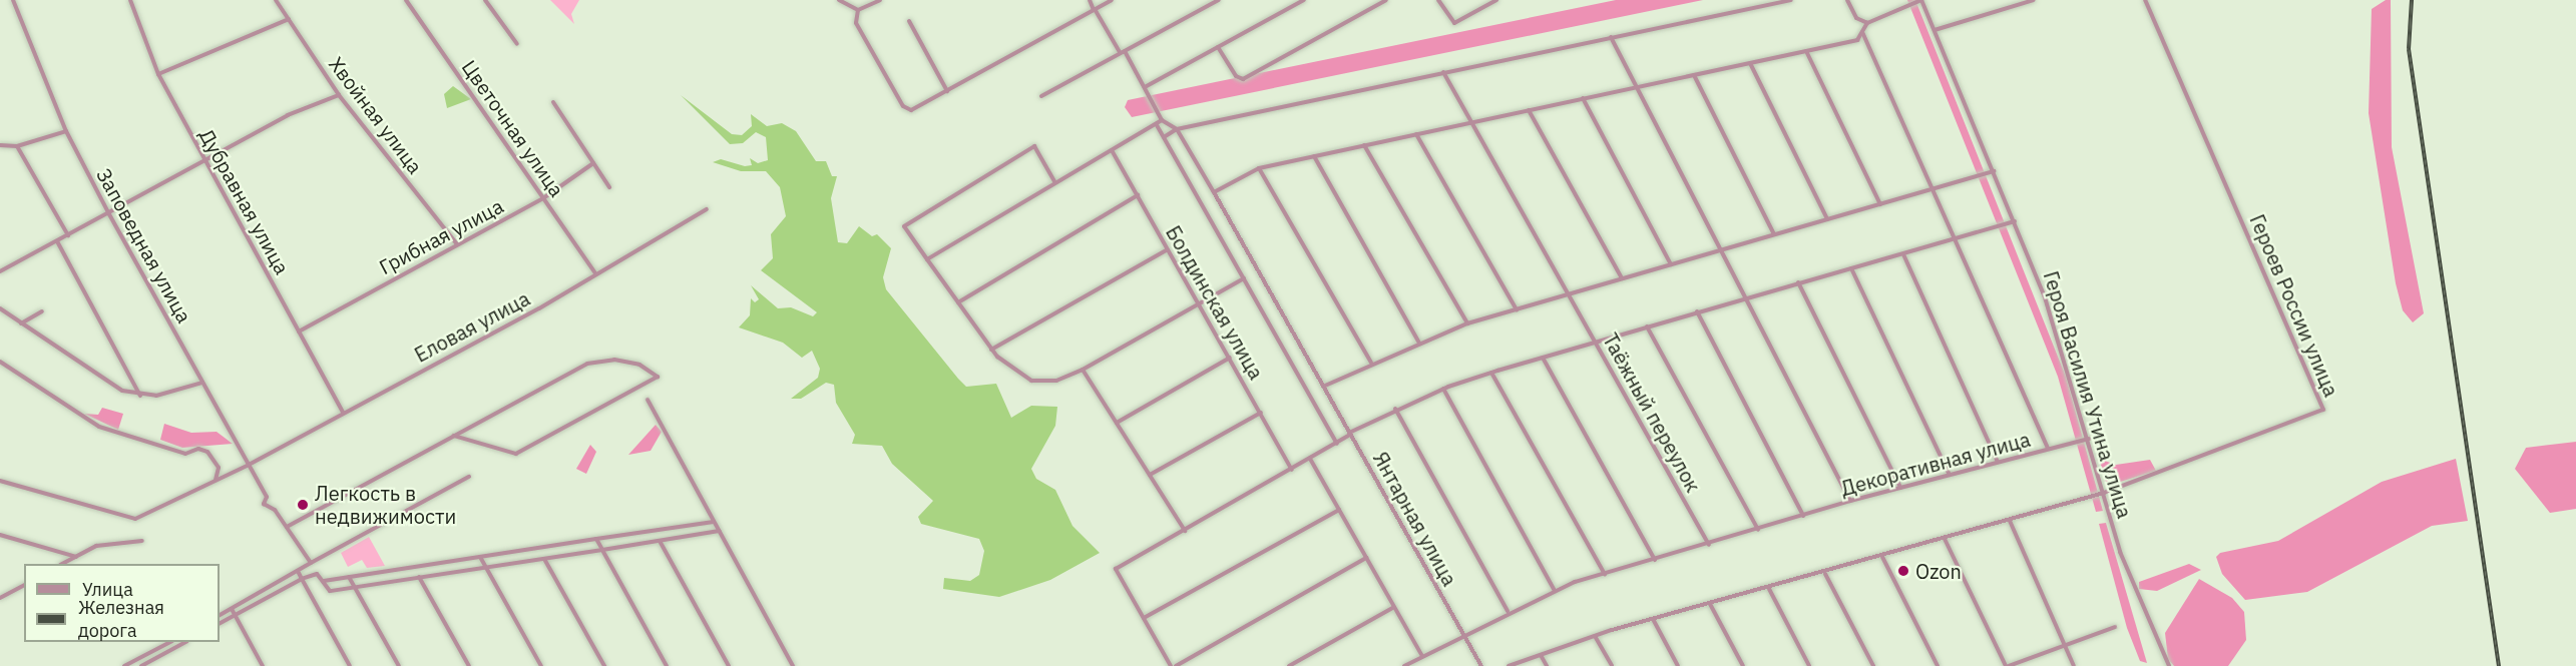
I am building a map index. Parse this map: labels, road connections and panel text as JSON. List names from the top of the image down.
{
  "streets": {
    "street": [
      "Хвойная улица",
      "Цветочная улица",
      "Дубравная улица",
      "Грибная улица",
      "Заповедная улица",
      "Болдинская улица",
      "Героев России улица",
      "Еловая улица",
      "Героя Василия Утина улица",
      "Таёжный переулок",
      "Декоративная улица",
      "Янтарная улица"
    ]
  },
  "crossings": [
    ["Хвойная улица", "Грибная улица"],
    ["Цветочная улица", "Грибная улица"],
    ["Цветочная улица", "Еловая улица"],
    ["Дубравная улица", "Грибная улица"],
    ["Дубравная улица", "Еловая улица"],
    ["Заповедная улица", "Еловая улица"],
    ["Героев России улица", "Героя Василия Утина улица"],
    ["Таёжный переулок", "Декоративная улица"],
    ["Декоративная улица", "Янтарная улица"]
  ],
  "places": ["Легкость в недвижимости", "Ozon"],
  "legend": ["Улица", "Железная дорога"]
}
